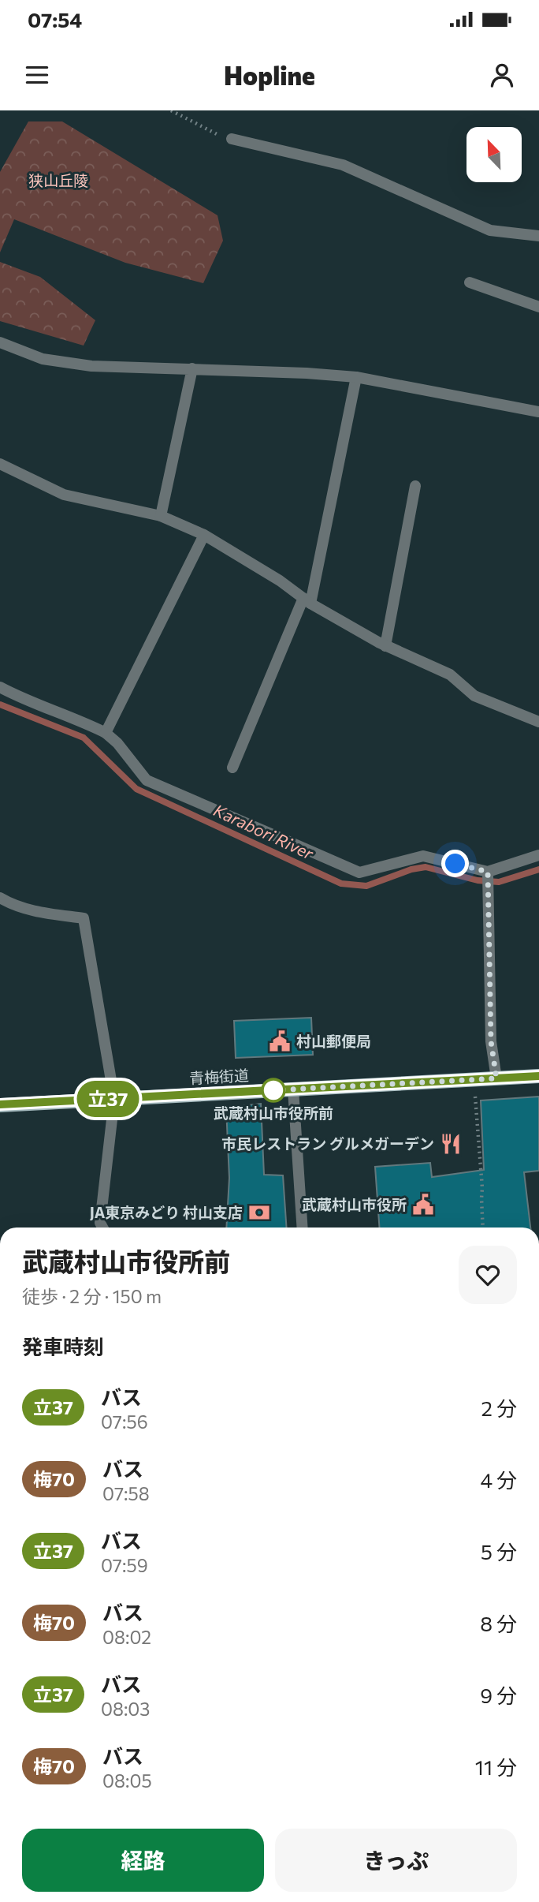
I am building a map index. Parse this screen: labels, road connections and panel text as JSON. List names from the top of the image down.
{
  "streets": {
    "main road": ["青梅街道"]
  },
  "water": ["Karabori River"],
  "parks": ["狭山丘陵"],
  "places": {
    "public building": ["村山郵便局", "武蔵村山市役所"],
    "other": ["武蔵村山市役所前"],
    "restaurant": ["市民レストラン グルメガーデン"],
    "bank": ["JA東京みどり 村山支店"]
  },
  "lines": ["bus line 立37"],
  "north": "top left",
  "page": {
    "status": "07:54",
    "header": "Hopline",
    "on_map": "立37",
    "heading": [
      ["武蔵村山市役所前", "徒歩 · 2 分 · 150 m"],
      "発車時刻"
    ],
    "list": [
      {
        "mark": "立37",
        "name": "バス",
        "note": "07:56",
        "value": "2 分"
      },
      {
        "mark": "梅70",
        "name": "バス",
        "note": "07:58",
        "value": "4 分"
      },
      {
        "mark": "立37",
        "name": "バス",
        "note": "07:59",
        "value": "5 分"
      },
      {
        "mark": "梅70",
        "name": "バス",
        "note": "08:02",
        "value": "8 分"
      },
      {
        "mark": "立37",
        "name": "バス",
        "note": "08:03",
        "value": "9 分"
      },
      {
        "mark": "梅70",
        "name": "バス",
        "note": "08:05",
        "value": "11 分"
      }
    ],
    "buttons": ["経路", "きっぷ"]
  }
}
